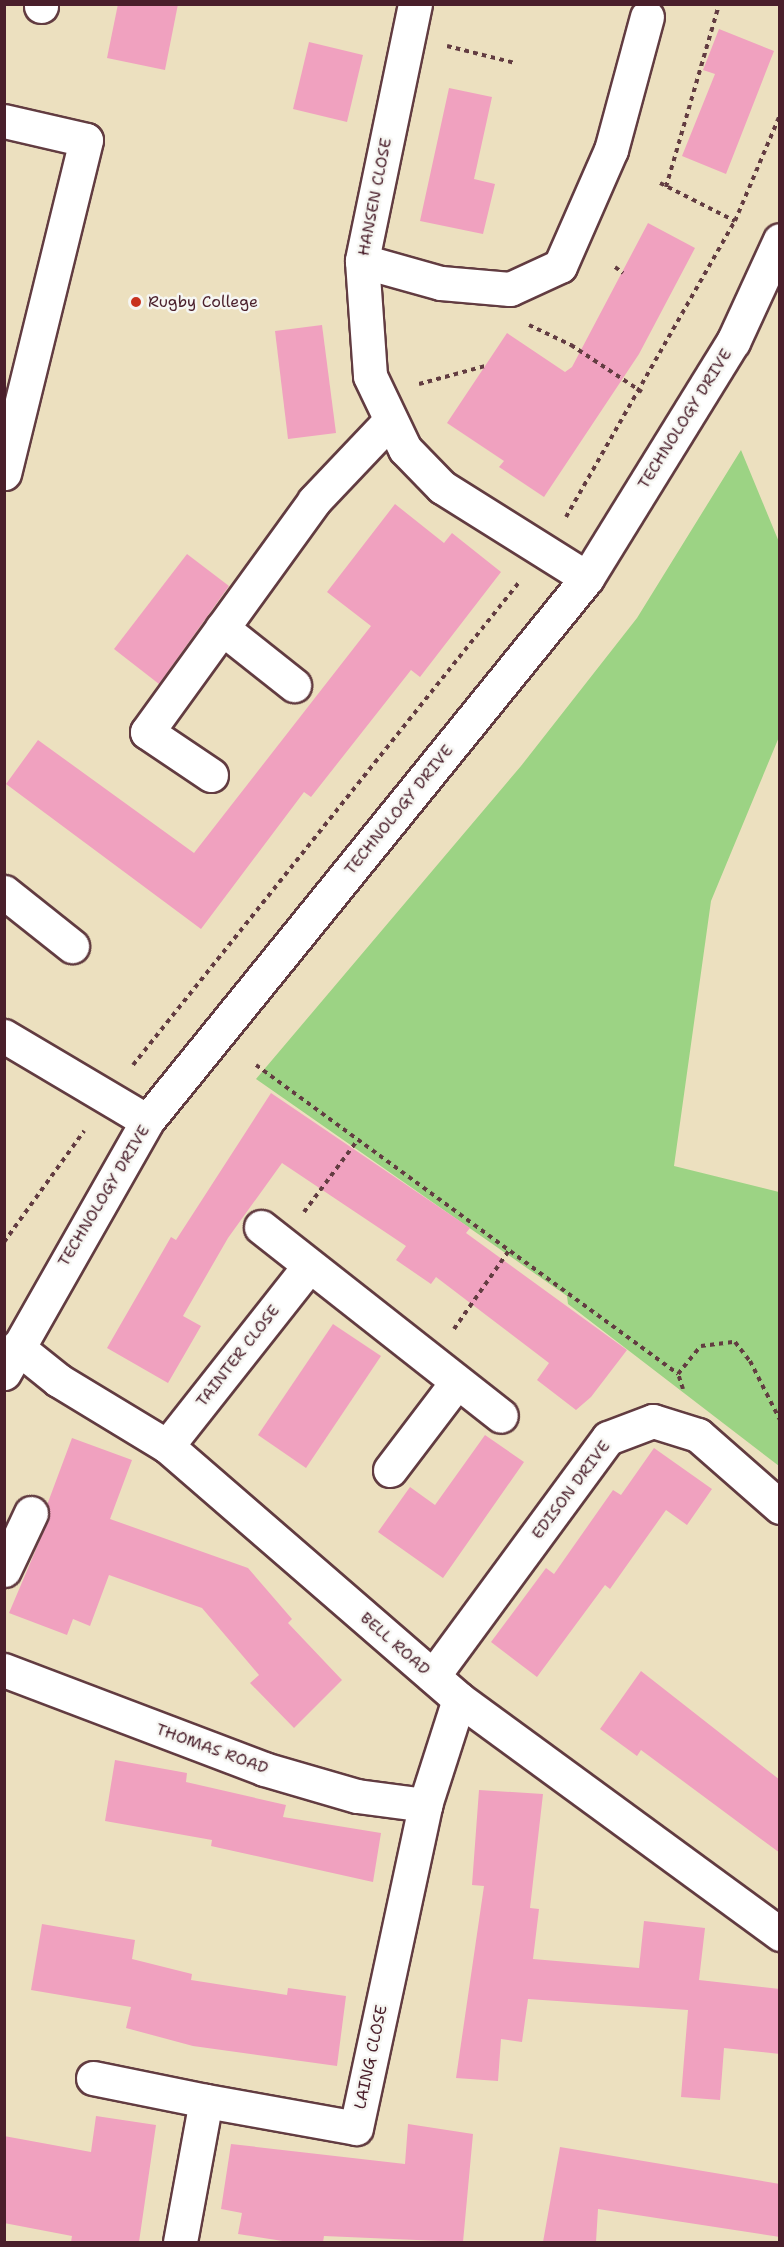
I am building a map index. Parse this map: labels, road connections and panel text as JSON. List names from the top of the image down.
{
  "streets": {
    "street": [
      "HANSEN CLOSE",
      "TECHNOLOGY DRIVE",
      "TAINTER CLOSE",
      "EDISON DRIVE",
      "BELL ROAD",
      "THOMAS ROAD",
      "LAING CLOSE"
    ]
  },
  "crossings": [
    ["HANSEN CLOSE", "TECHNOLOGY DRIVE"],
    ["TECHNOLOGY DRIVE", "BELL ROAD"],
    ["TAINTER CLOSE", "BELL ROAD"],
    ["EDISON DRIVE", "BELL ROAD"],
    ["BELL ROAD", "LAING CLOSE"],
    ["THOMAS ROAD", "LAING CLOSE"]
  ],
  "places": ["Rugby College"]
}
